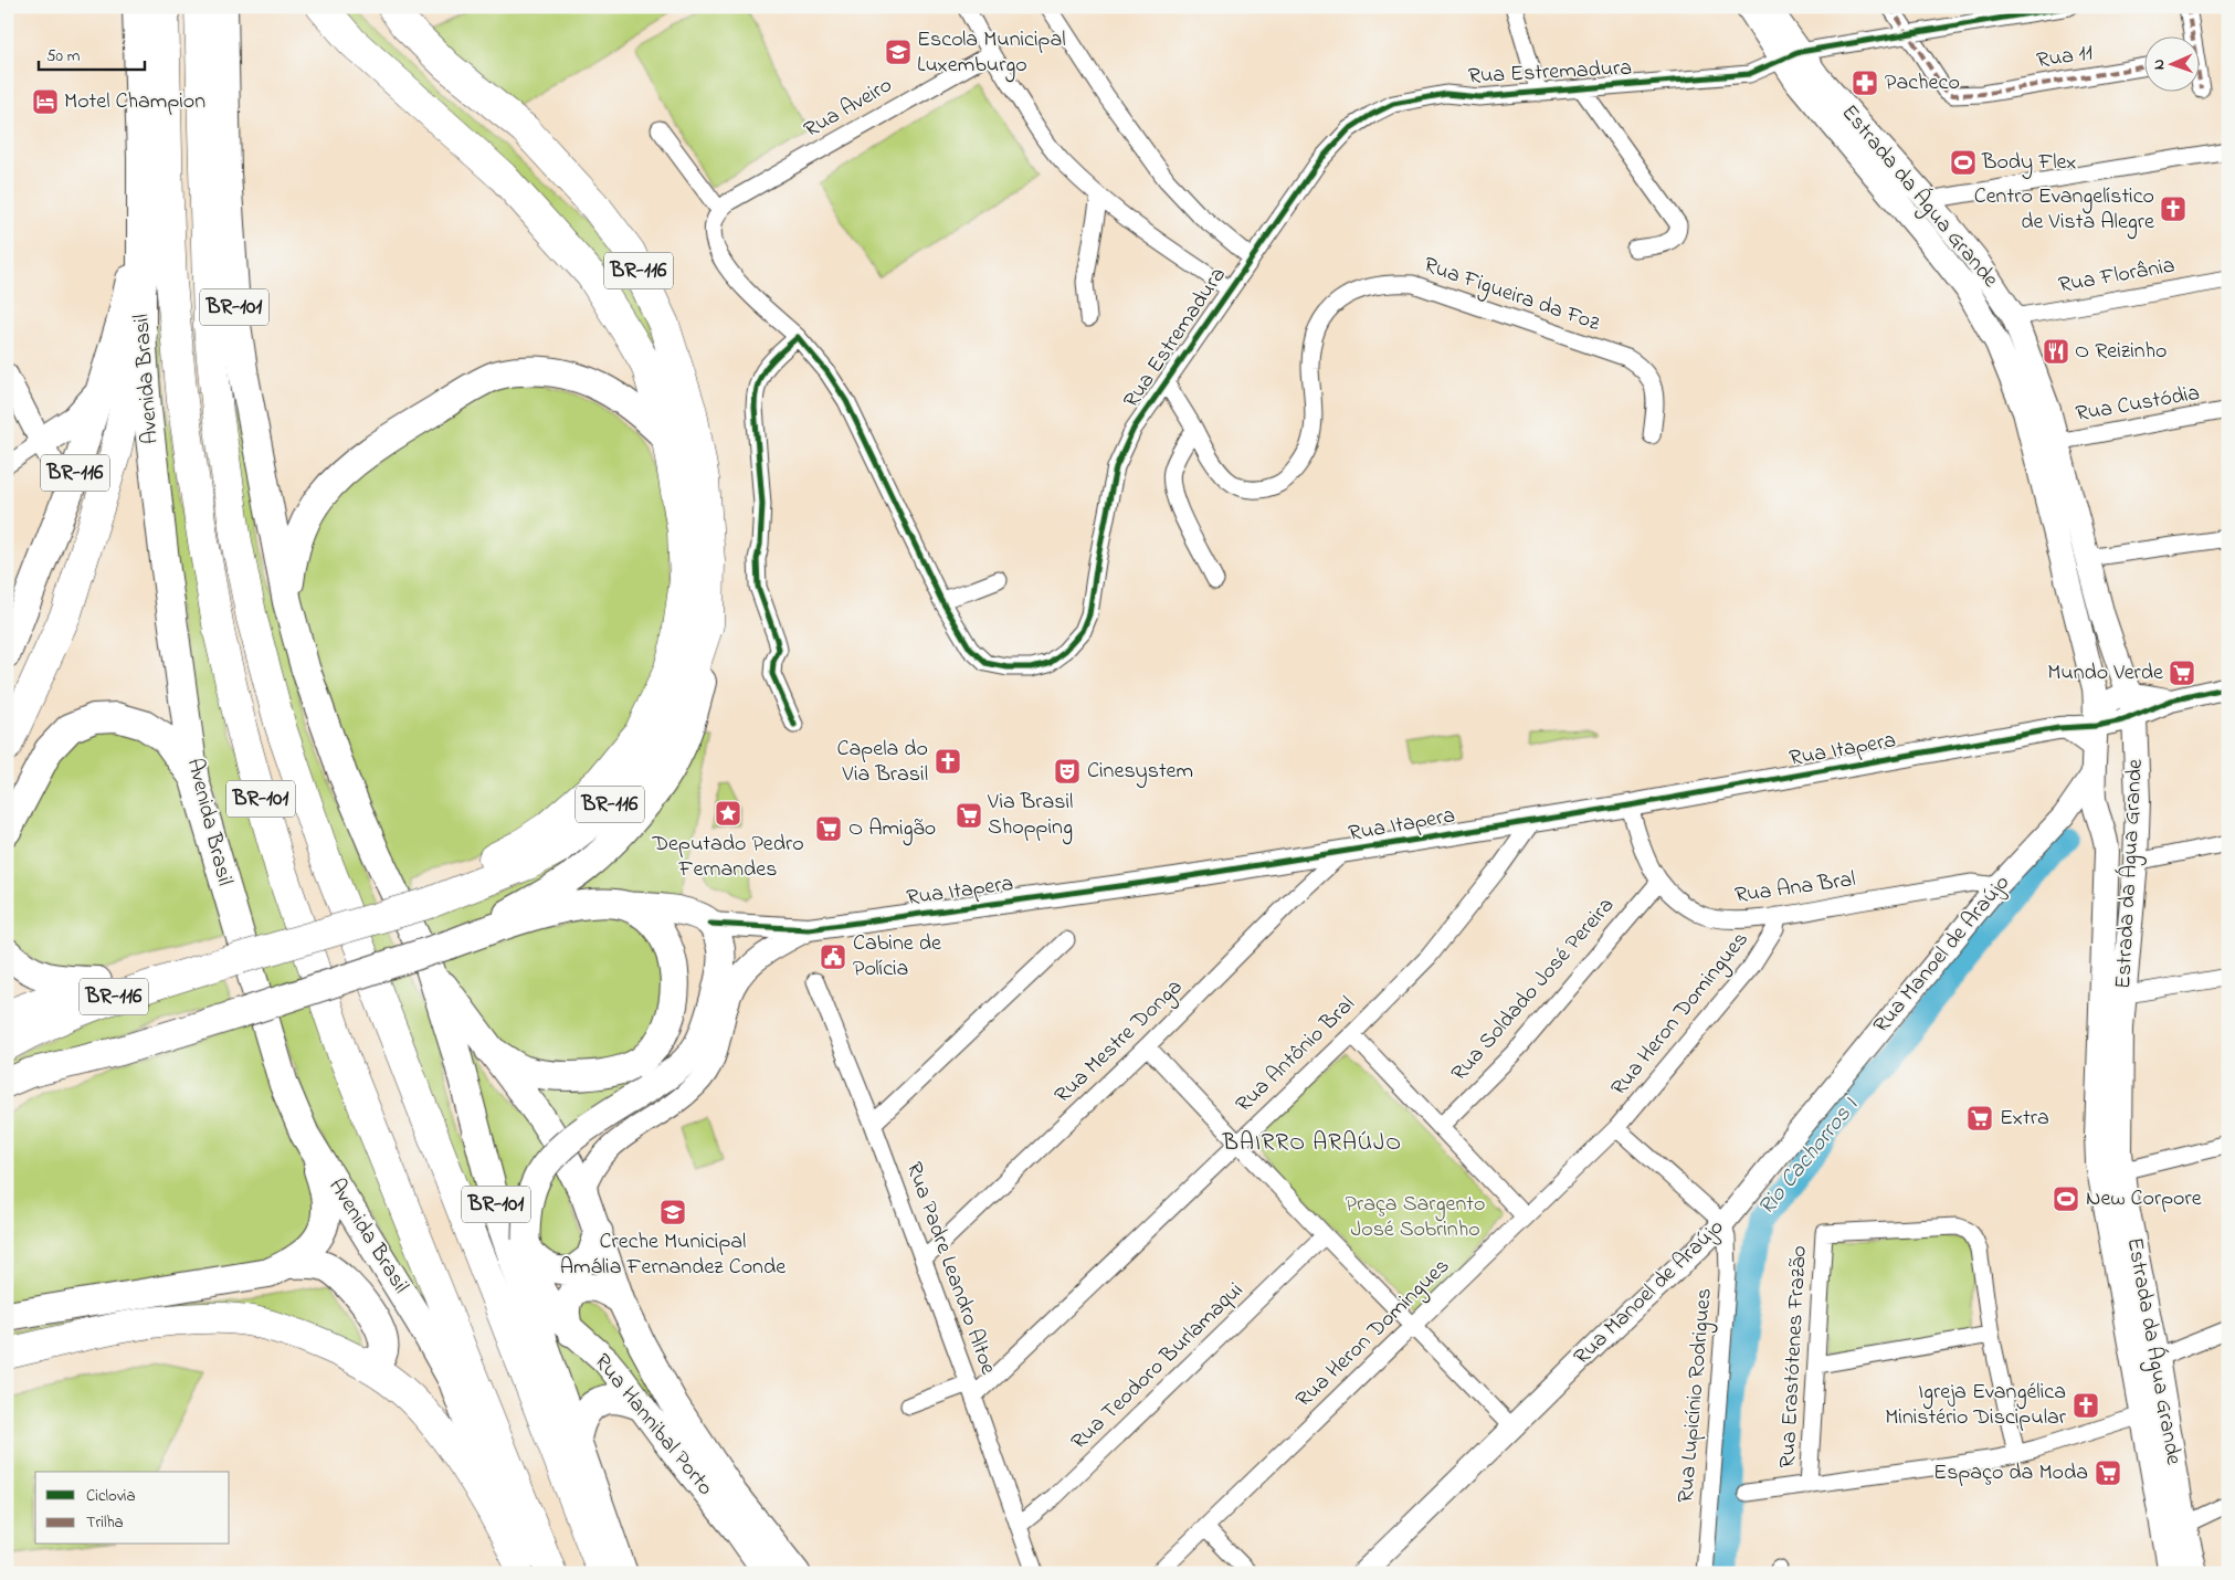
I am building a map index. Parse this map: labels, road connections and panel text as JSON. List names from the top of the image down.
{
  "streets": {
    "highway": ["BR-116", "BR-101", "Avenida Brasil"],
    "main road": ["Estrada da Água Grande", "Rua Hannibal Porto"],
    "street": [
      "Rua 11",
      "Rua Estremadura",
      "Rua Aveiro",
      "Rua Florânia",
      "Rua Figueira da Foz",
      "Rua Custódia",
      "Rua Itapera",
      "Rua Ana Bral",
      "Rua Manoel de Araújo",
      "Rua Soldado José Pereira",
      "Rua Heron Domingues",
      "Rua Mestre Donga",
      "Rua Antônio Bral",
      "Rua Padre Leandro Altoe",
      "Rua Erastótenes Frazão",
      "Rua Teodoro Burlamaqui",
      "Rua Lupicínio Rodrigues"
    ]
  },
  "crossings": [
    ["Rua 11", "Rua Estremadura"],
    ["Rua Estremadura", "Rua Aveiro"],
    ["Rua Estremadura", "Estrada da Água Grande"],
    ["Rua Estremadura", "Rua Figueira da Foz"],
    ["Estrada da Água Grande", "Rua Florânia"],
    ["Estrada da Água Grande", "Rua Custódia"],
    ["Estrada da Água Grande", "Rua Manoel de Araújo"],
    ["BR-116", "Avenida Brasil"],
    ["Rua Itapera", "Rua Ana Bral"],
    ["Rua Itapera", "Rua Mestre Donga"],
    ["Rua Itapera", "Rua Antônio Bral"],
    ["Rua Itapera", "Rua Hannibal Porto"],
    ["Rua Ana Bral", "Rua Manoel de Araújo"],
    ["Rua Ana Bral", "Rua Soldado José Pereira"],
    ["Rua Ana Bral", "Rua Heron Domingues"],
    ["Rua Manoel de Araújo", "Rua Lupicínio Rodrigues"],
    ["Rua Mestre Donga", "Rua Padre Leandro Altoe"],
    ["Rua Antônio Bral", "Rua Padre Leandro Altoe"],
    ["Rua Padre Leandro Altoe", "Rua Teodoro Burlamaqui"]
  ],
  "districts": ["BAIRRO ARAÚJO"],
  "water": ["Rio Cachorros I"],
  "parks": ["Praça Sargento José Sobrinho"],
  "places": {
    "school or university": ["Escola Municipal Luxemburgo", "Creche Municipal Amália Fernandez Conde"],
    "pharmacy": ["Pacheco"],
    "hotel": ["Motel Champion"],
    "sports": ["Body Flex", "New Corpore"],
    "church": ["Centro Evangelístico de Vista Alegre", "Capela do Via Brasil", "Igreja Evangélica Ministério Discipular"],
    "restaurant": ["O Reizinho"],
    "supermarket": [
      "Mundo Verde",
      "Via Brasil Shopping",
      "O Amigão",
      "Extra",
      "Espaço da Moda"
    ],
    "theatre": ["Cinesystem"],
    "place": ["Deputado Pedro Fernandes"],
    "public building": ["Cabine de Polícia"]
  },
  "legend": ["Ciclovia", "Trilha"],
  "scale_bar": "50 m",
  "north": "left"
}
